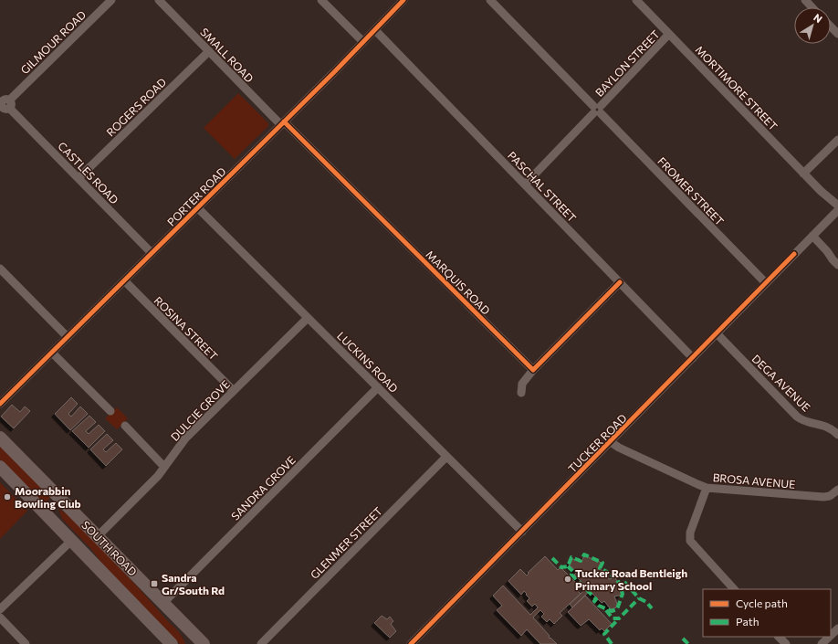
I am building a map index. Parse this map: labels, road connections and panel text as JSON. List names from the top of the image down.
{
  "streets": {
    "highway": ["SOUTH ROAD"],
    "street": [
      "GILMOUR ROAD",
      "SMALL ROAD",
      "BAYLON STREET",
      "MORTIMORE STREET",
      "ROGERS ROAD",
      "CASTLES ROAD",
      "PASCHAL STREET",
      "FROMER STREET",
      "PORTER ROAD",
      "MARQUIS ROAD",
      "ROSINA STREET",
      "LUCKINS ROAD",
      "DEGA AVENUE",
      "DULCIE GROVE",
      "TUCKER ROAD",
      "BROSA AVENUE",
      "SANDRA GROVE",
      "GLENMER STREET"
    ]
  },
  "crossings": [
    ["GILMOUR ROAD", "CASTLES ROAD"],
    ["SMALL ROAD", "ROGERS ROAD"],
    ["SMALL ROAD", "PORTER ROAD"],
    ["SMALL ROAD", "MARQUIS ROAD"],
    ["BAYLON STREET", "MORTIMORE STREET"],
    ["BAYLON STREET", "PASCHAL STREET"],
    ["BAYLON STREET", "FROMER STREET"],
    ["MORTIMORE STREET", "TUCKER ROAD"],
    ["ROGERS ROAD", "CASTLES ROAD"],
    ["CASTLES ROAD", "PORTER ROAD"],
    ["PASCHAL STREET", "PORTER ROAD"],
    ["PASCHAL STREET", "TUCKER ROAD"],
    ["FROMER STREET", "TUCKER ROAD"],
    ["PORTER ROAD", "MARQUIS ROAD"],
    ["PORTER ROAD", "ROSINA STREET"],
    ["PORTER ROAD", "LUCKINS ROAD"],
    ["ROSINA STREET", "DULCIE GROVE"],
    ["LUCKINS ROAD", "DULCIE GROVE"],
    ["LUCKINS ROAD", "TUCKER ROAD"],
    ["LUCKINS ROAD", "SANDRA GROVE"],
    ["LUCKINS ROAD", "GLENMER STREET"],
    ["DEGA AVENUE", "TUCKER ROAD"],
    ["DULCIE GROVE", "SOUTH ROAD"],
    ["TUCKER ROAD", "BROSA AVENUE"],
    ["SANDRA GROVE", "SOUTH ROAD"]
  ],
  "places": {
    "other": ["Moorabbin Bowling Club", "Tucker Road Bentleigh Primary School"],
    "transit": ["Sandra Gr/South Rd"]
  },
  "legend": ["Cycle path", "Path"],
  "north": "top right"
}
